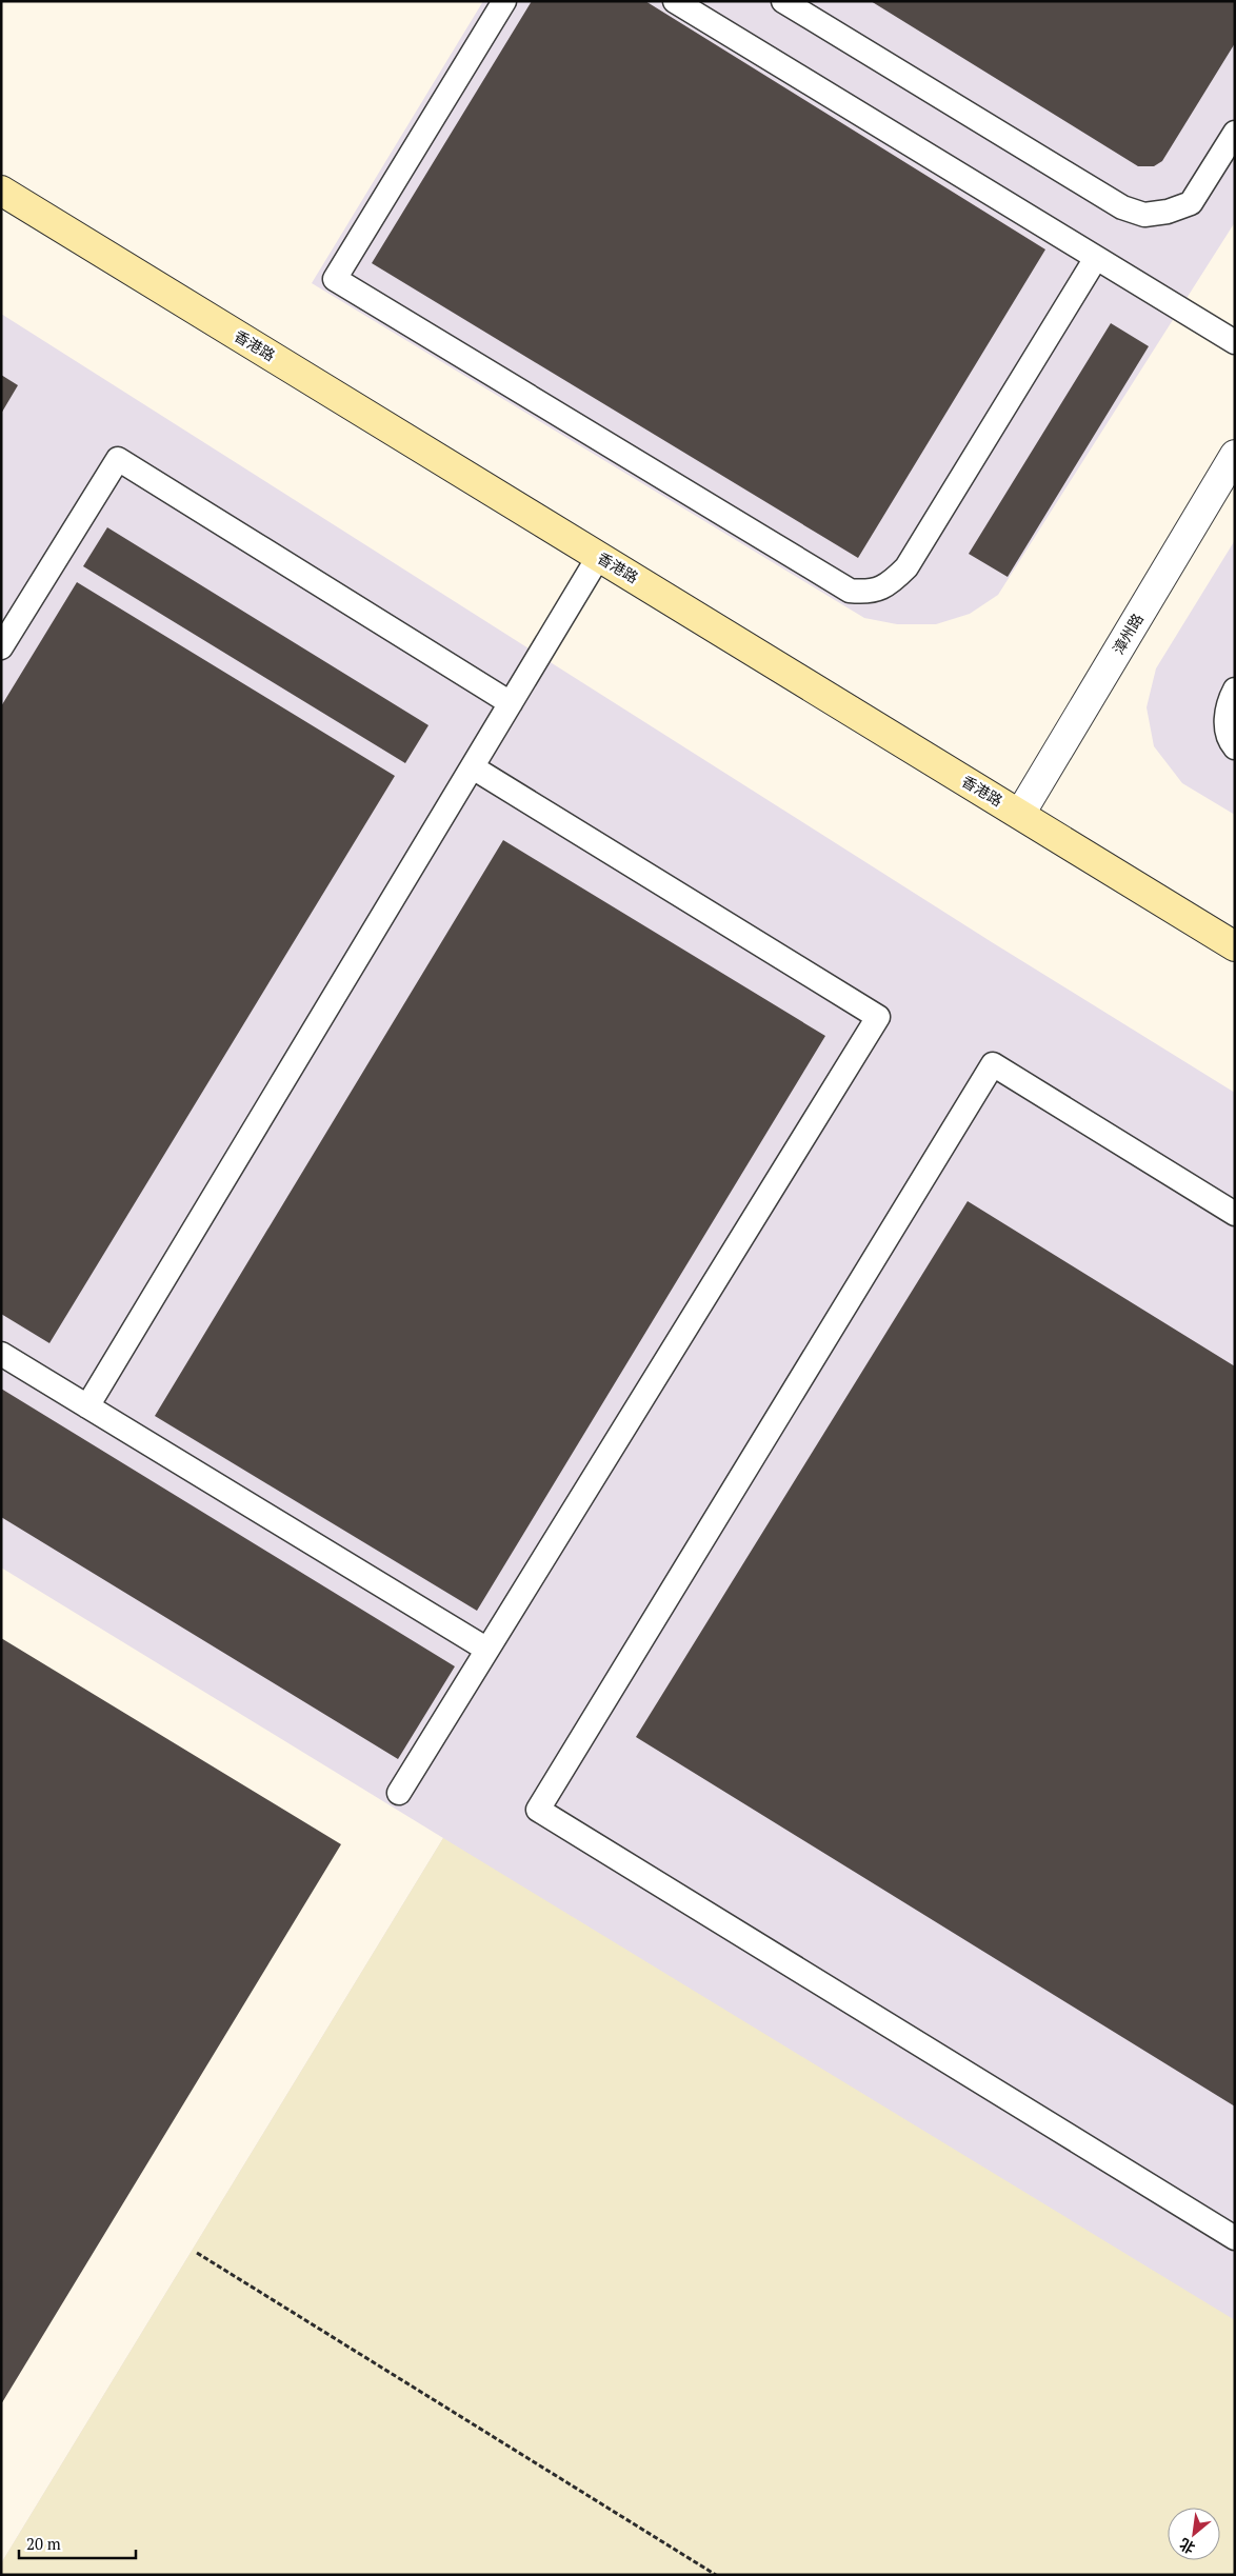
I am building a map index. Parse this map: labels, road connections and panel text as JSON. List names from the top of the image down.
{
  "streets": {
    "street": ["香港路", "漳州路"]
  },
  "crossings": [
    ["香港路", "漳州路"]
  ],
  "scale_bar": "20 m",
  "north": "bottom left"
}
